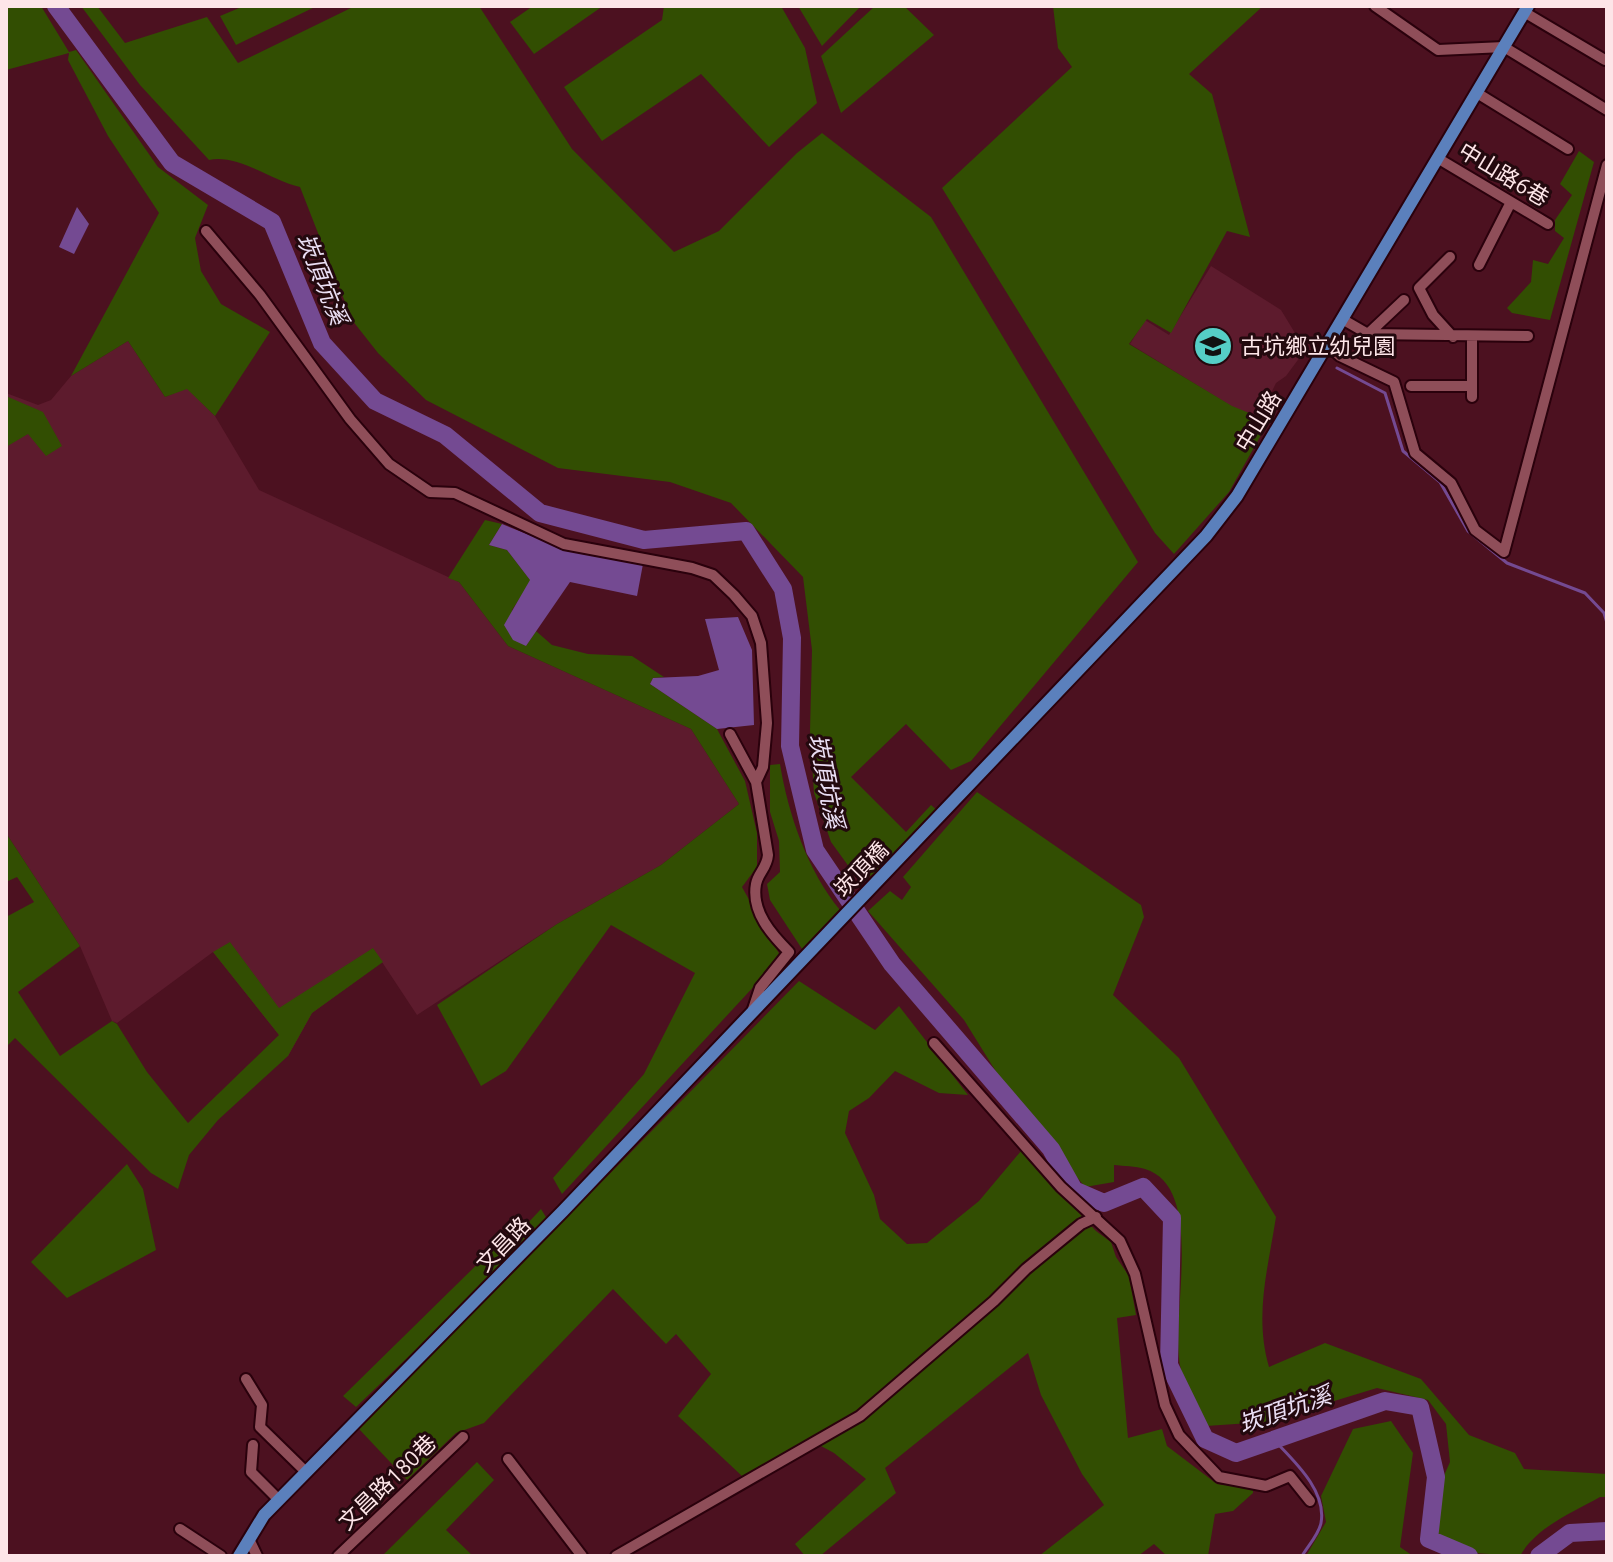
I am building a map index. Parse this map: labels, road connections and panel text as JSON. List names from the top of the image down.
{
  "streets": {
    "main road": ["中山路", "崁頂橋", "文昌路"],
    "street": ["中山路6巷", "文昌路180巷"]
  },
  "crossings": [
    ["中山路6巷", "中山路"],
    ["中山路", "崁頂橋"],
    ["崁頂橋", "文昌路"]
  ],
  "water": ["崁頂坑溪"],
  "places": {
    "school or university": ["古坑鄉立幼兒園"]
  }
}
